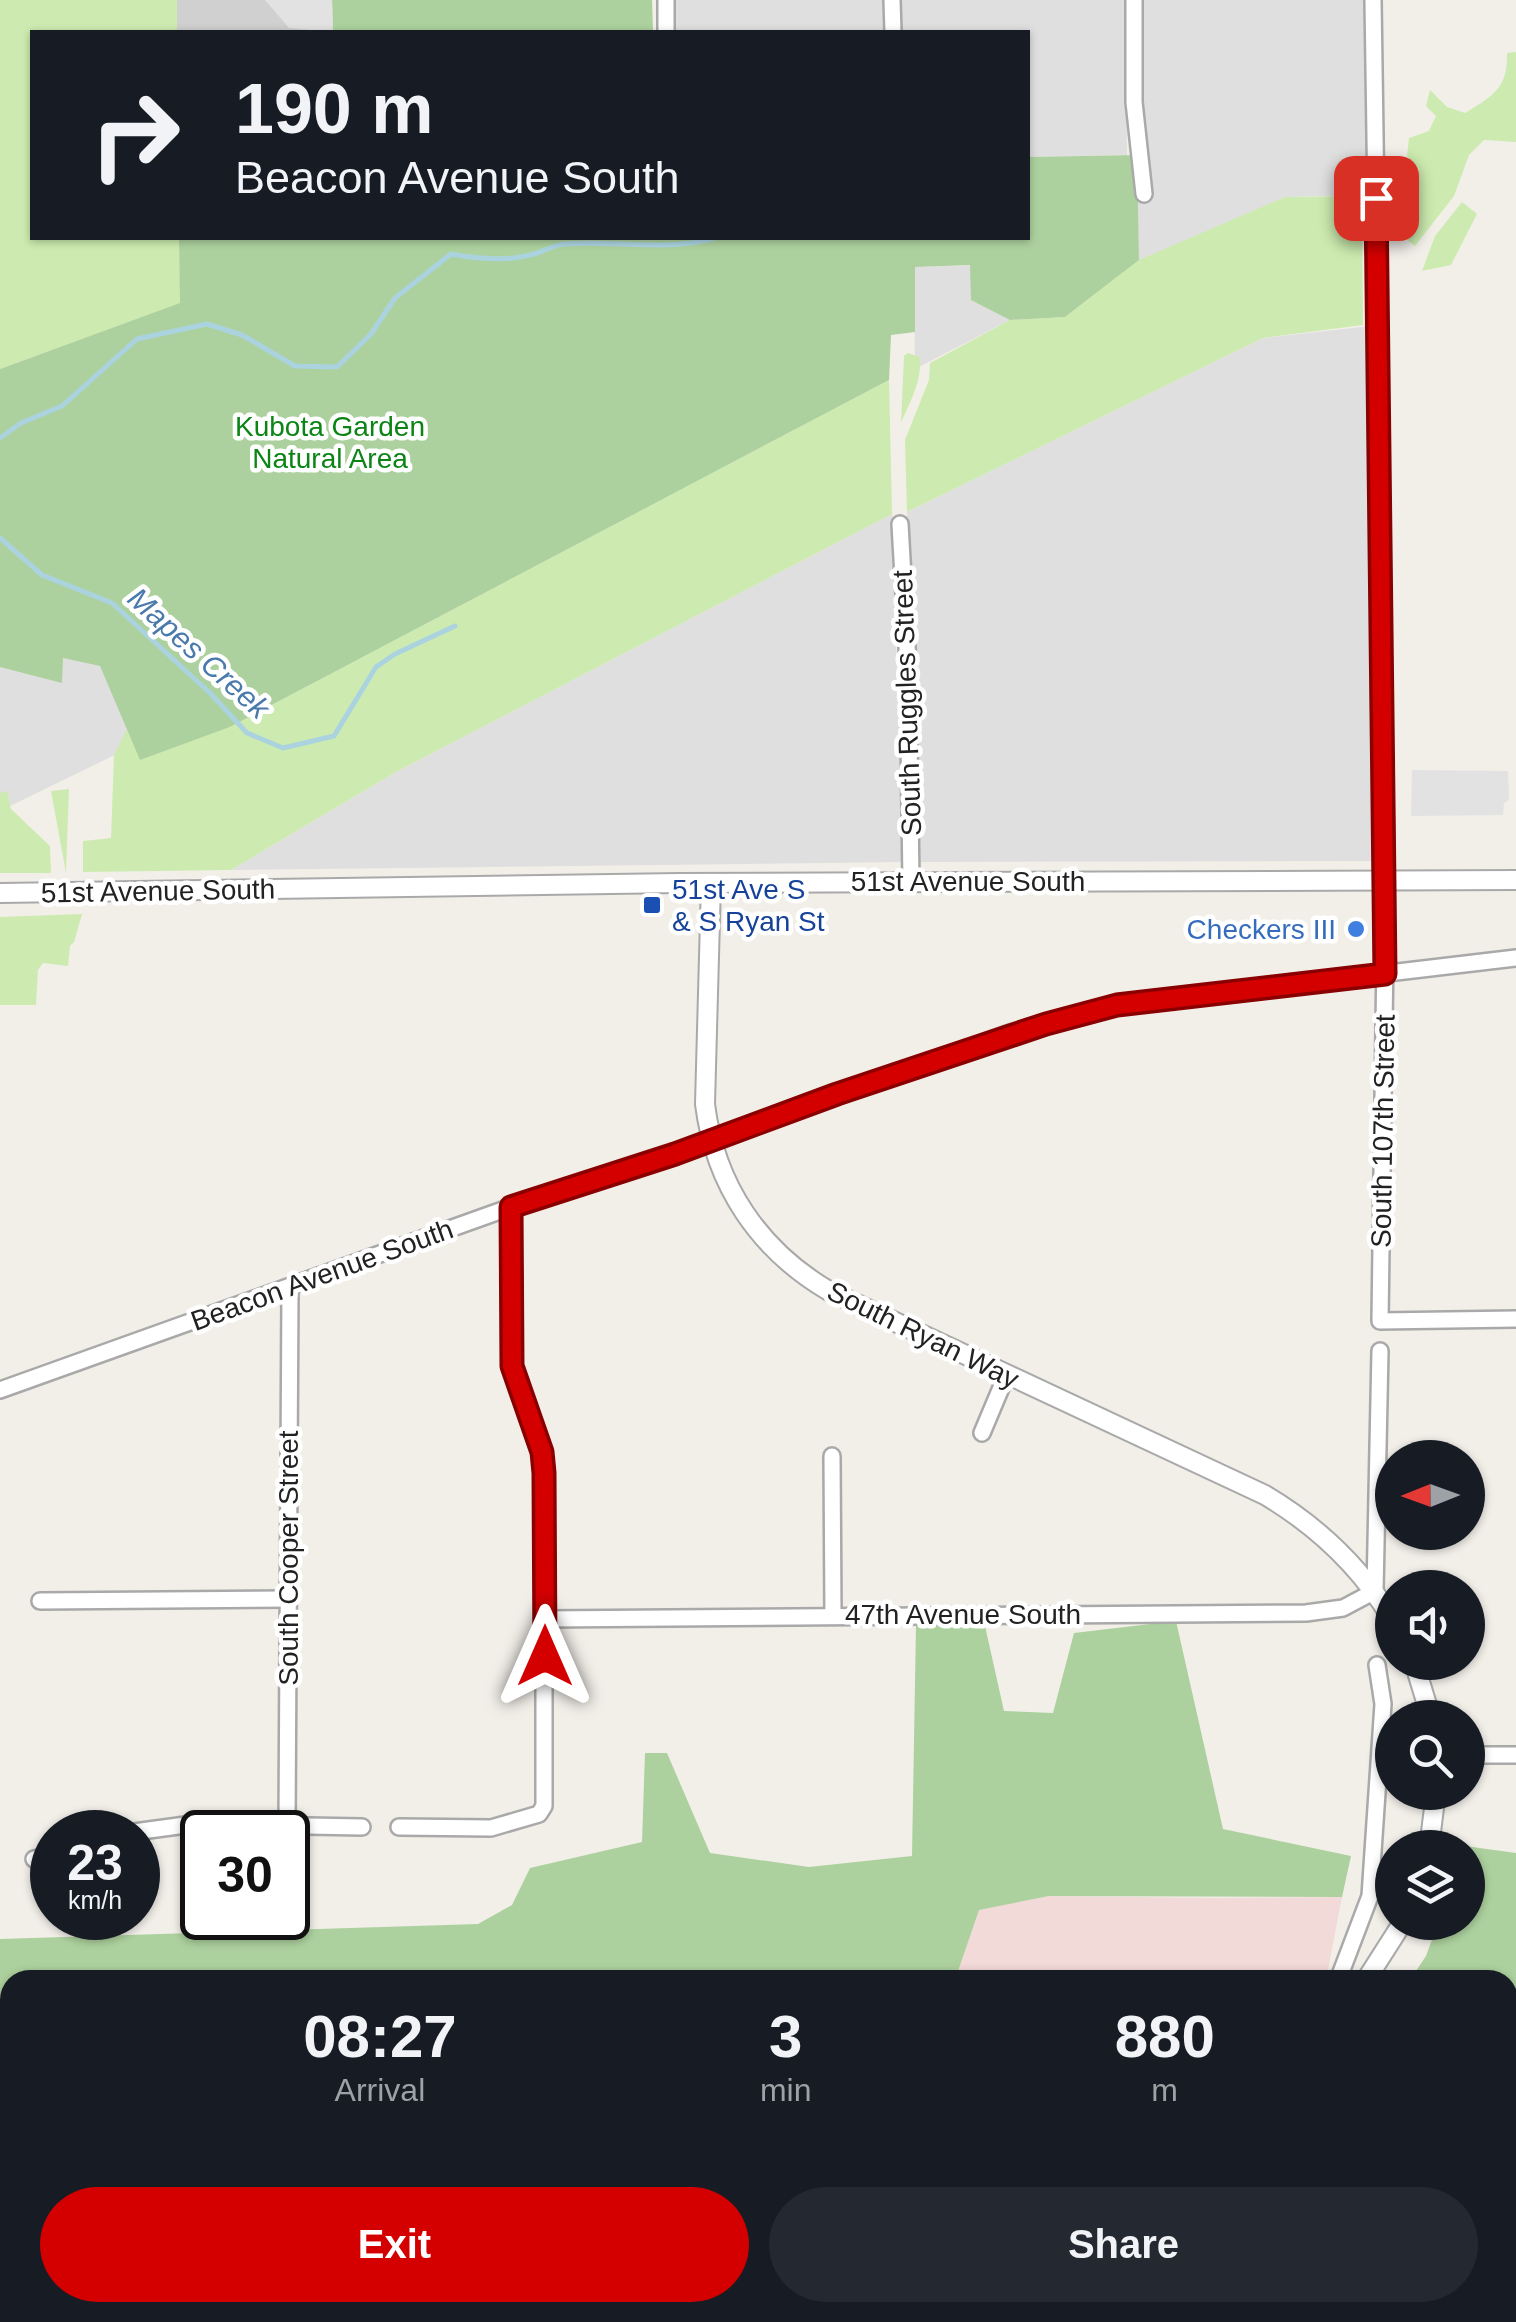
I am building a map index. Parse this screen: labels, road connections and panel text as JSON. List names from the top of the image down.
{
  "streets": {
    "street": [
      "South Ruggles Street",
      "51st Avenue South",
      "South 107th Street",
      "Beacon Avenue South",
      "South Ryan Way",
      "South Cooper Street",
      "47th Avenue South"
    ]
  },
  "crossings": [
    ["South Ruggles Street", "51st Avenue South"],
    ["51st Avenue South", "South 107th Street"],
    ["51st Avenue South", "South Ryan Way"],
    ["South 107th Street", "Beacon Avenue South"],
    ["Beacon Avenue South", "South Cooper Street"],
    ["South Ryan Way", "47th Avenue South"]
  ],
  "water": ["Mapes Creek"],
  "parks": ["Kubota Garden Natural Area"],
  "places": {
    "transit": ["51st Ave S & S Ryan St"],
    "other": ["Checkers III"]
  },
  "north": "left",
  "page": {
    "turn": ["190 m", "Beacon Avenue South"],
    "speed": "23 km/h",
    "limit": "30",
    "eta": [
      "08:27",
      "Arrival",
      "3",
      "min",
      "880",
      "m"
    ],
    "buttons": ["Exit", "Share"]
  }
}
